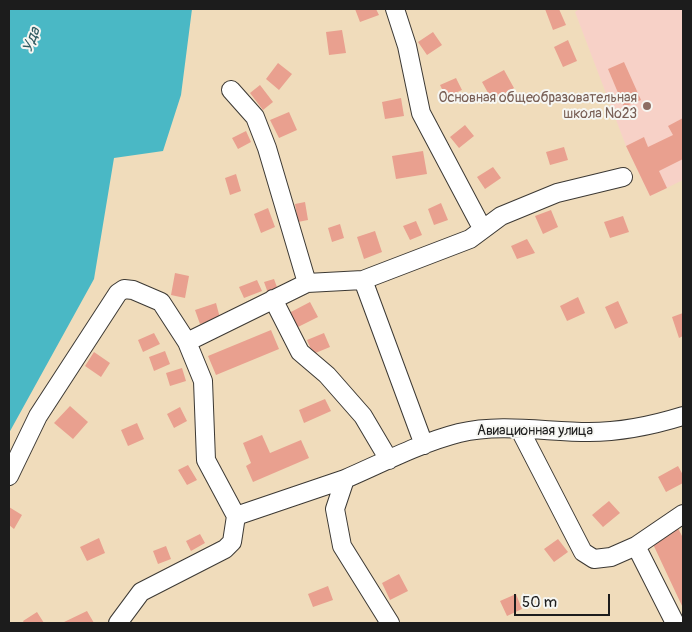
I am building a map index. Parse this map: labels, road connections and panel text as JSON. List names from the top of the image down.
{
  "streets": {
    "street": ["Авиационная улица"]
  },
  "water": ["Уда"],
  "places": ["Основная общеобразовательная школа №23"],
  "scale_bar": "50 m"
}
